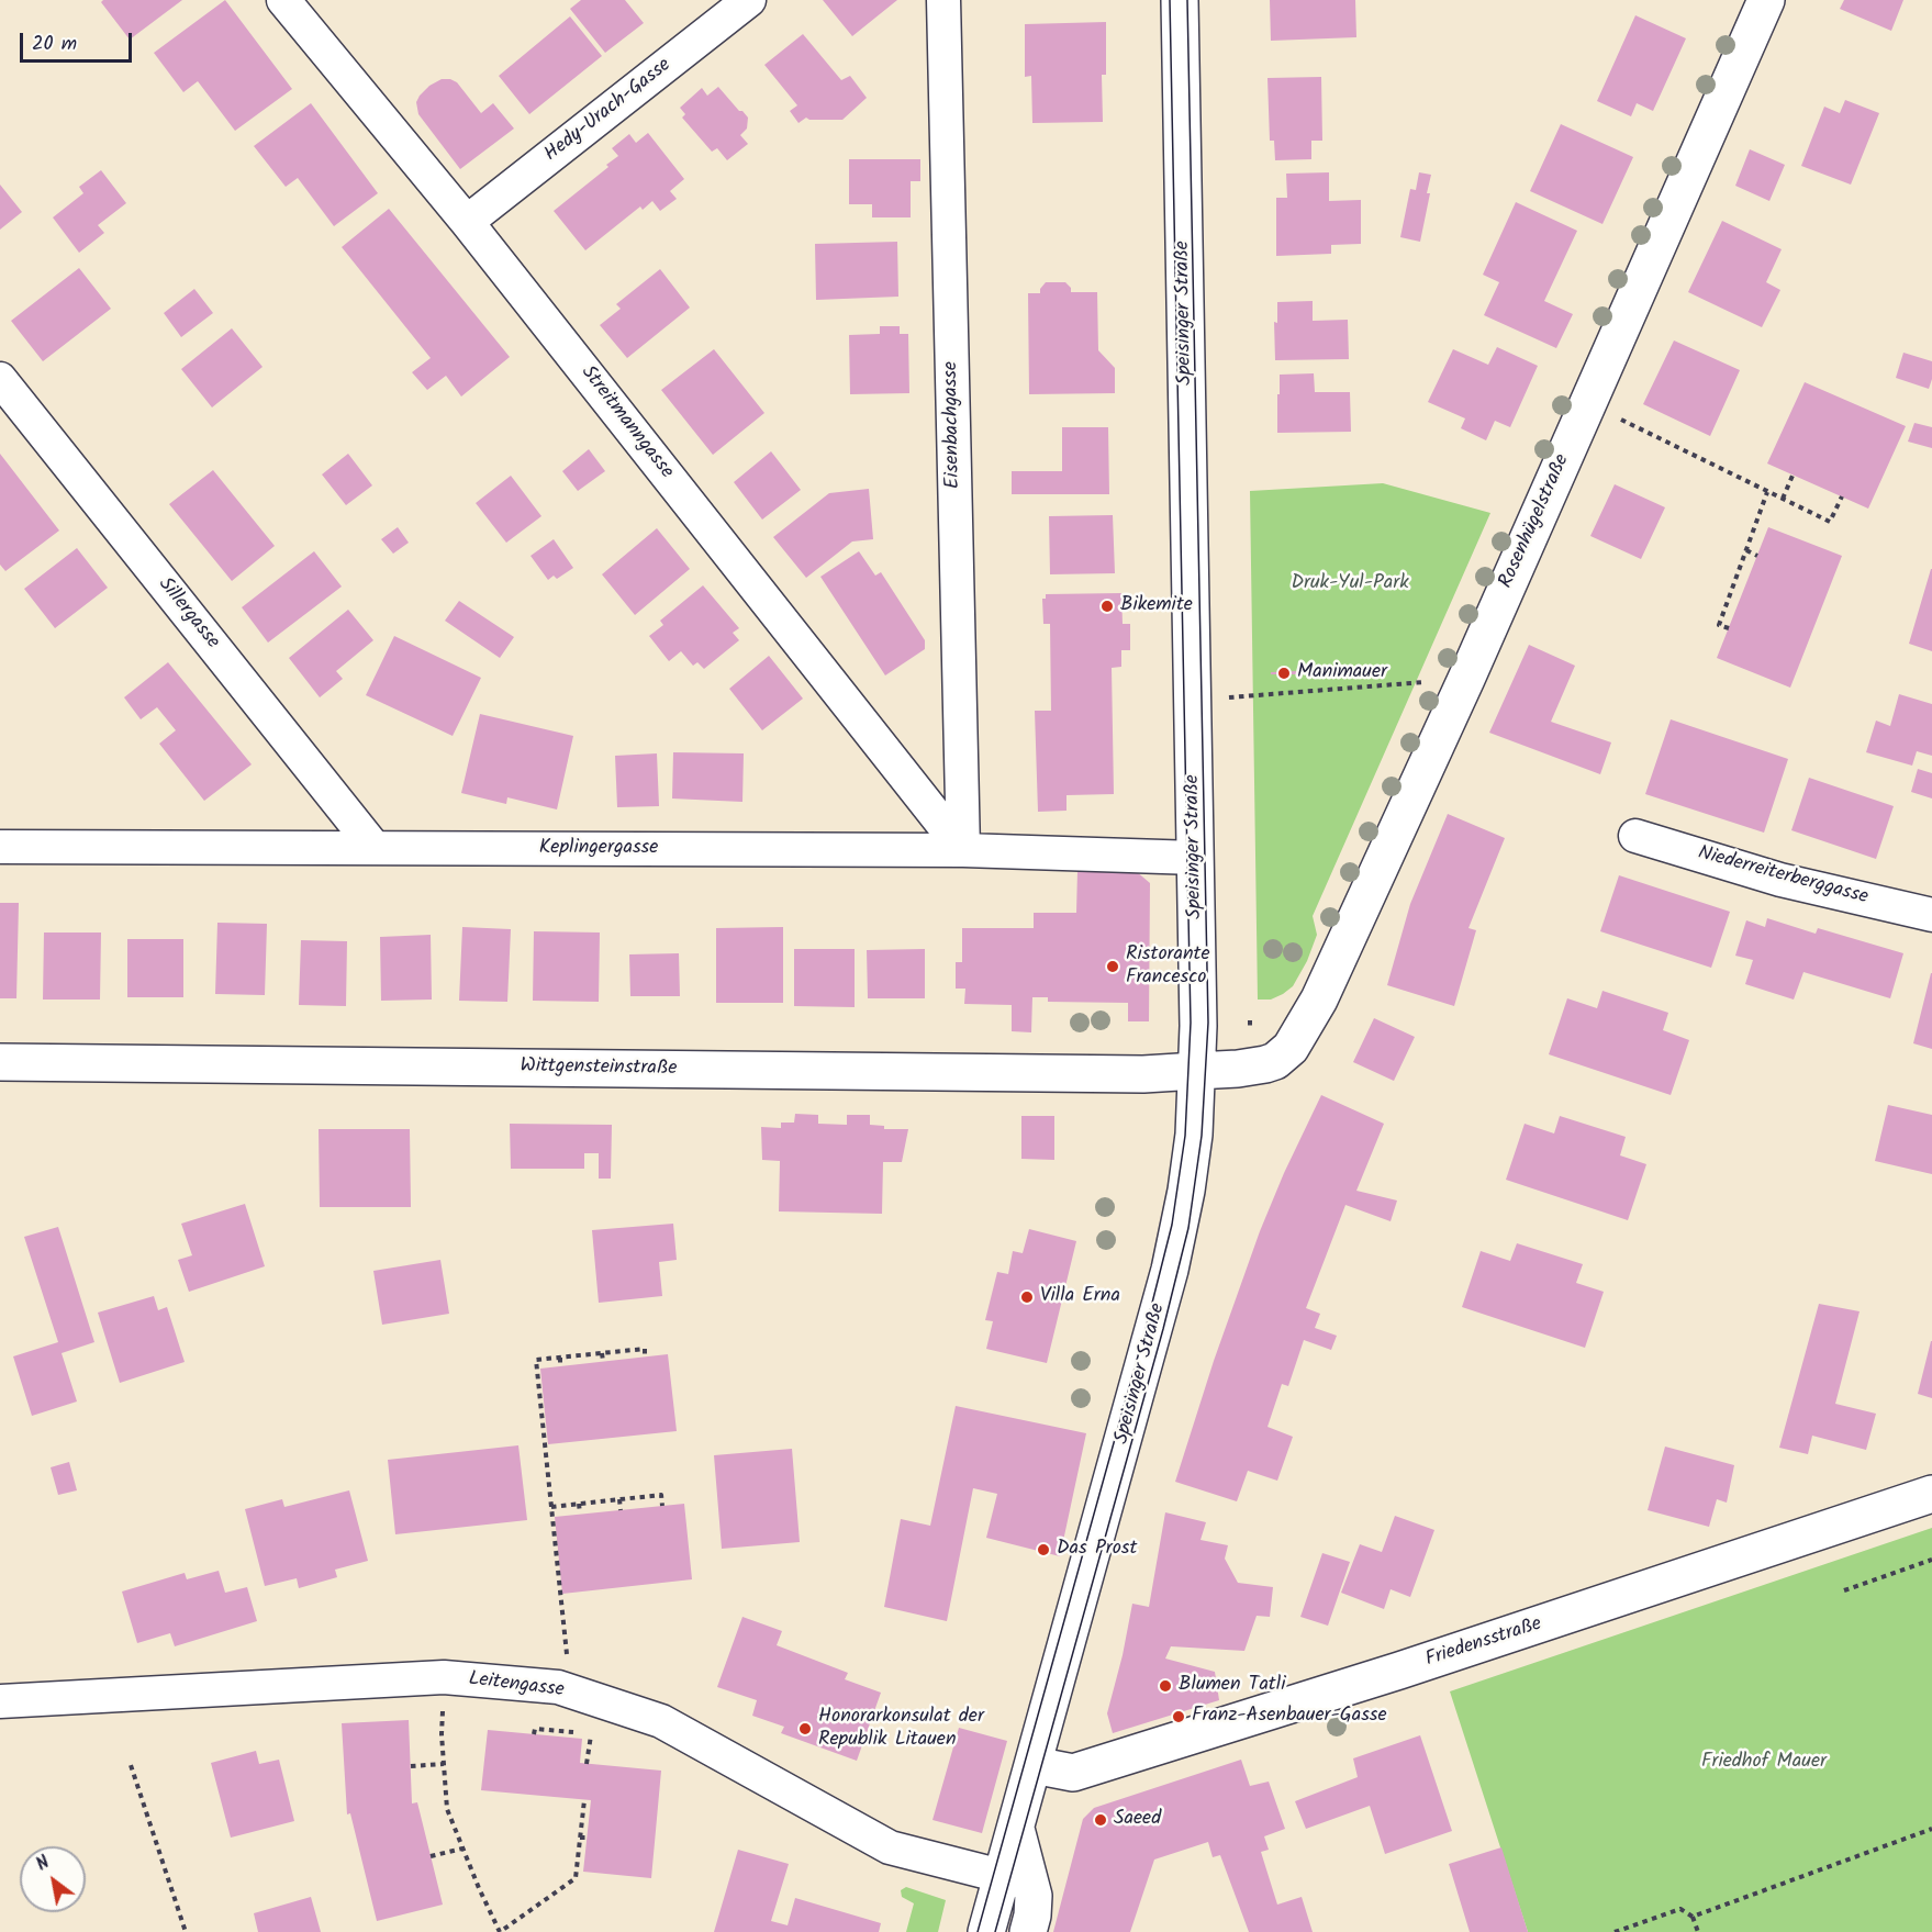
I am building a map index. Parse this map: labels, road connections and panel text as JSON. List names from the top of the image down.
{
  "streets": {
    "main road": [
      "Speisinger Straße",
      "Rosenhügelstraße",
      "Wittgensteinstraße",
      "Friedensstraße"
    ],
    "street": [
      "Hedy-Urach-Gasse",
      "Streitmanngasse",
      "Eisenbachgasse",
      "Sillergasse",
      "Keplingergasse",
      "Niederreiterberggasse",
      "Leitengasse"
    ]
  },
  "crossings": [
    ["Hedy-Urach-Gasse", "Streitmanngasse"],
    ["Speisinger Straße", "Keplingergasse"],
    ["Speisinger Straße", "Wittgensteinstraße"],
    ["Speisinger Straße", "Friedensstraße"],
    ["Speisinger Straße", "Leitengasse"],
    ["Streitmanngasse", "Eisenbachgasse"],
    ["Streitmanngasse", "Keplingergasse"],
    ["Eisenbachgasse", "Keplingergasse"],
    ["Rosenhügelstraße", "Wittgensteinstraße"],
    ["Sillergasse", "Keplingergasse"]
  ],
  "parks": ["Druk-Yul-Park", "Friedhof Mauer"],
  "places": [
    "Bikemite",
    "Manimauer",
    "Ristorante Francesco",
    "Villa Erna",
    "Das Prost",
    "Blumen Tatli",
    "Franz-Asenbauer-Gasse",
    "Honorarkonsulat der Republik Litauen",
    "Saeed"
  ],
  "scale_bar": "20 m",
  "north": "top left"
}
